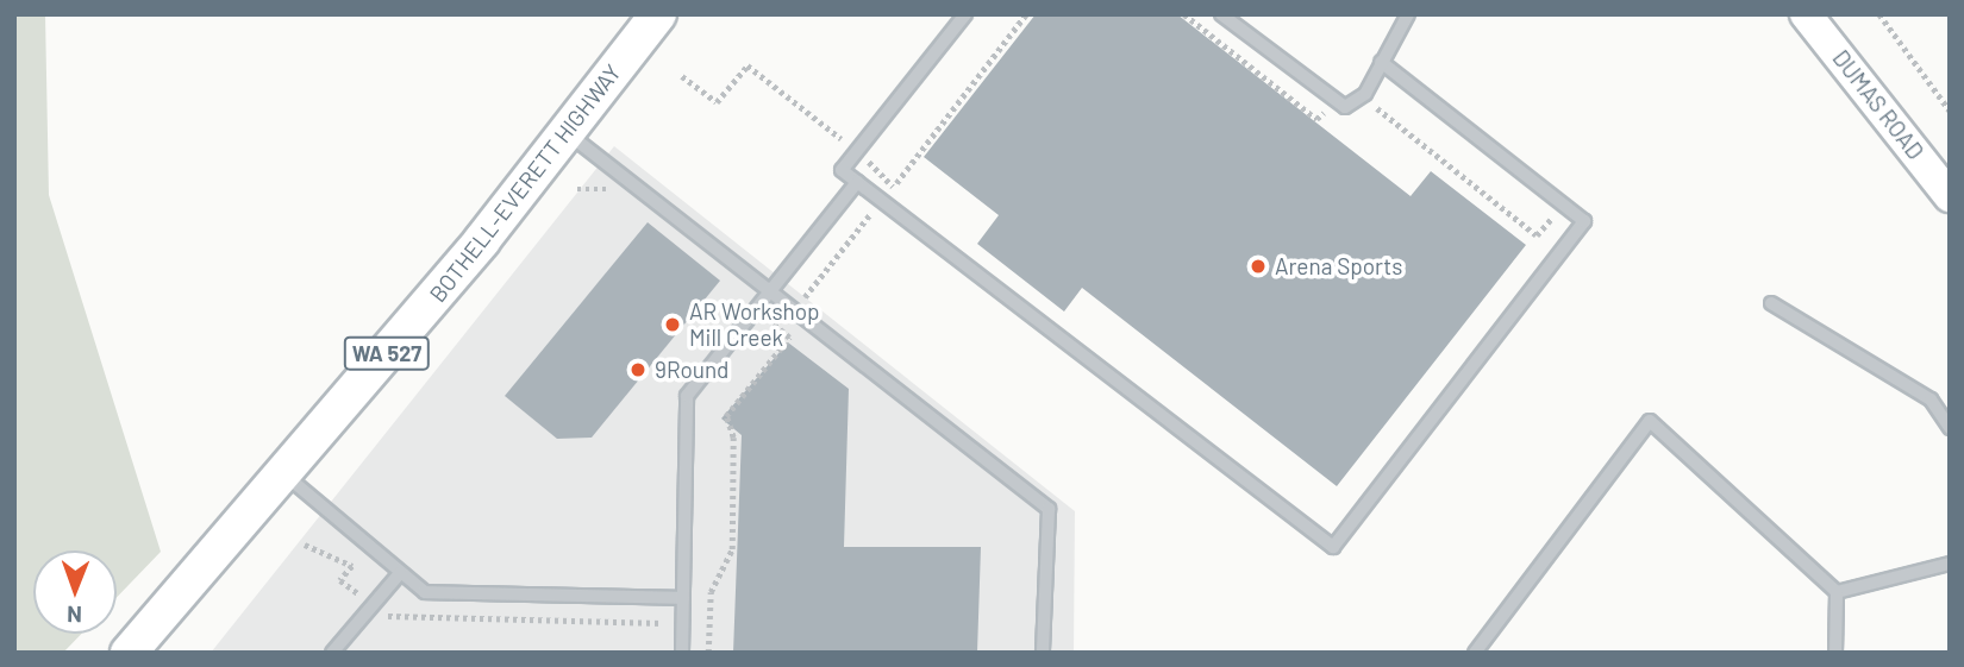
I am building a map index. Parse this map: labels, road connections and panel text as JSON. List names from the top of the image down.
{
  "streets": {
    "main road": ["BOTHELL-EVERETT HIGHWAY", "WA 527"],
    "street": ["DUMAS ROAD"]
  },
  "places": ["Arena Sports", "AR Workshop Mill Creek", "9Round"],
  "north": "bottom"
}
